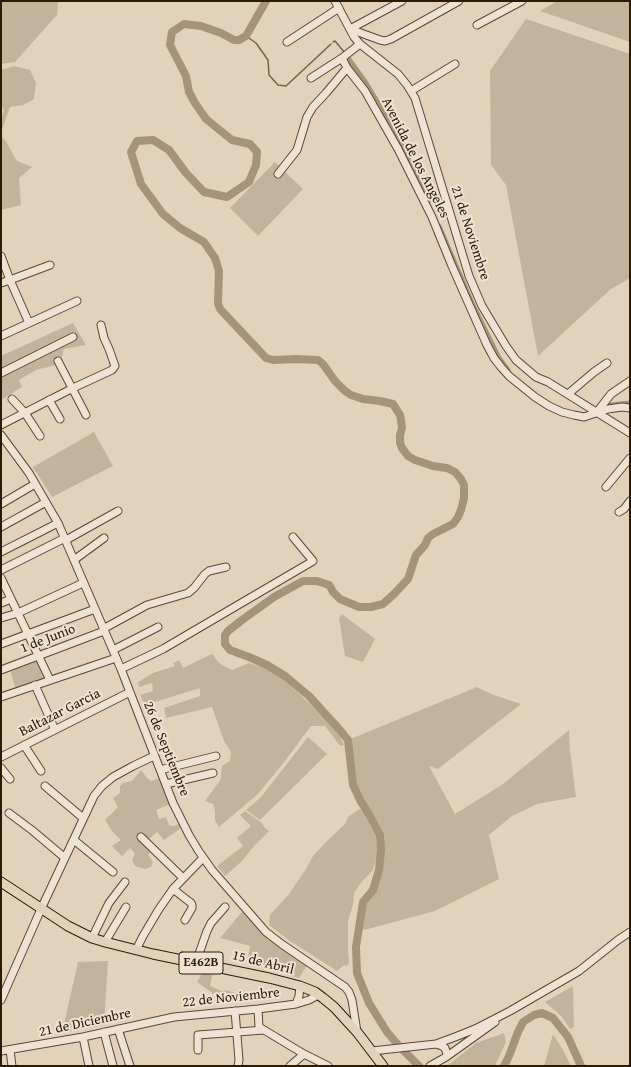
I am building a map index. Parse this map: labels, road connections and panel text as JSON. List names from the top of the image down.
{
  "streets": {
    "main road": ["E462B", "15 de Abril"],
    "street": [
      "Avenida de los Angeles",
      "21 de Noviembre",
      "1 de Junio",
      "Baltazar Garcia",
      "26 de Septiembre",
      "22 de Noviembre",
      "21 de Diciembre"
    ]
  },
  "crossings": [
    ["Avenida de los Angeles", "21 de Noviembre"],
    ["1 de Junio", "26 de Septiembre"],
    ["Baltazar Garcia", "26 de Septiembre"],
    ["26 de Septiembre", "15 de Abril"],
    ["15 de Abril", "22 de Noviembre"],
    ["22 de Noviembre", "21 de Diciembre"]
  ]
}
